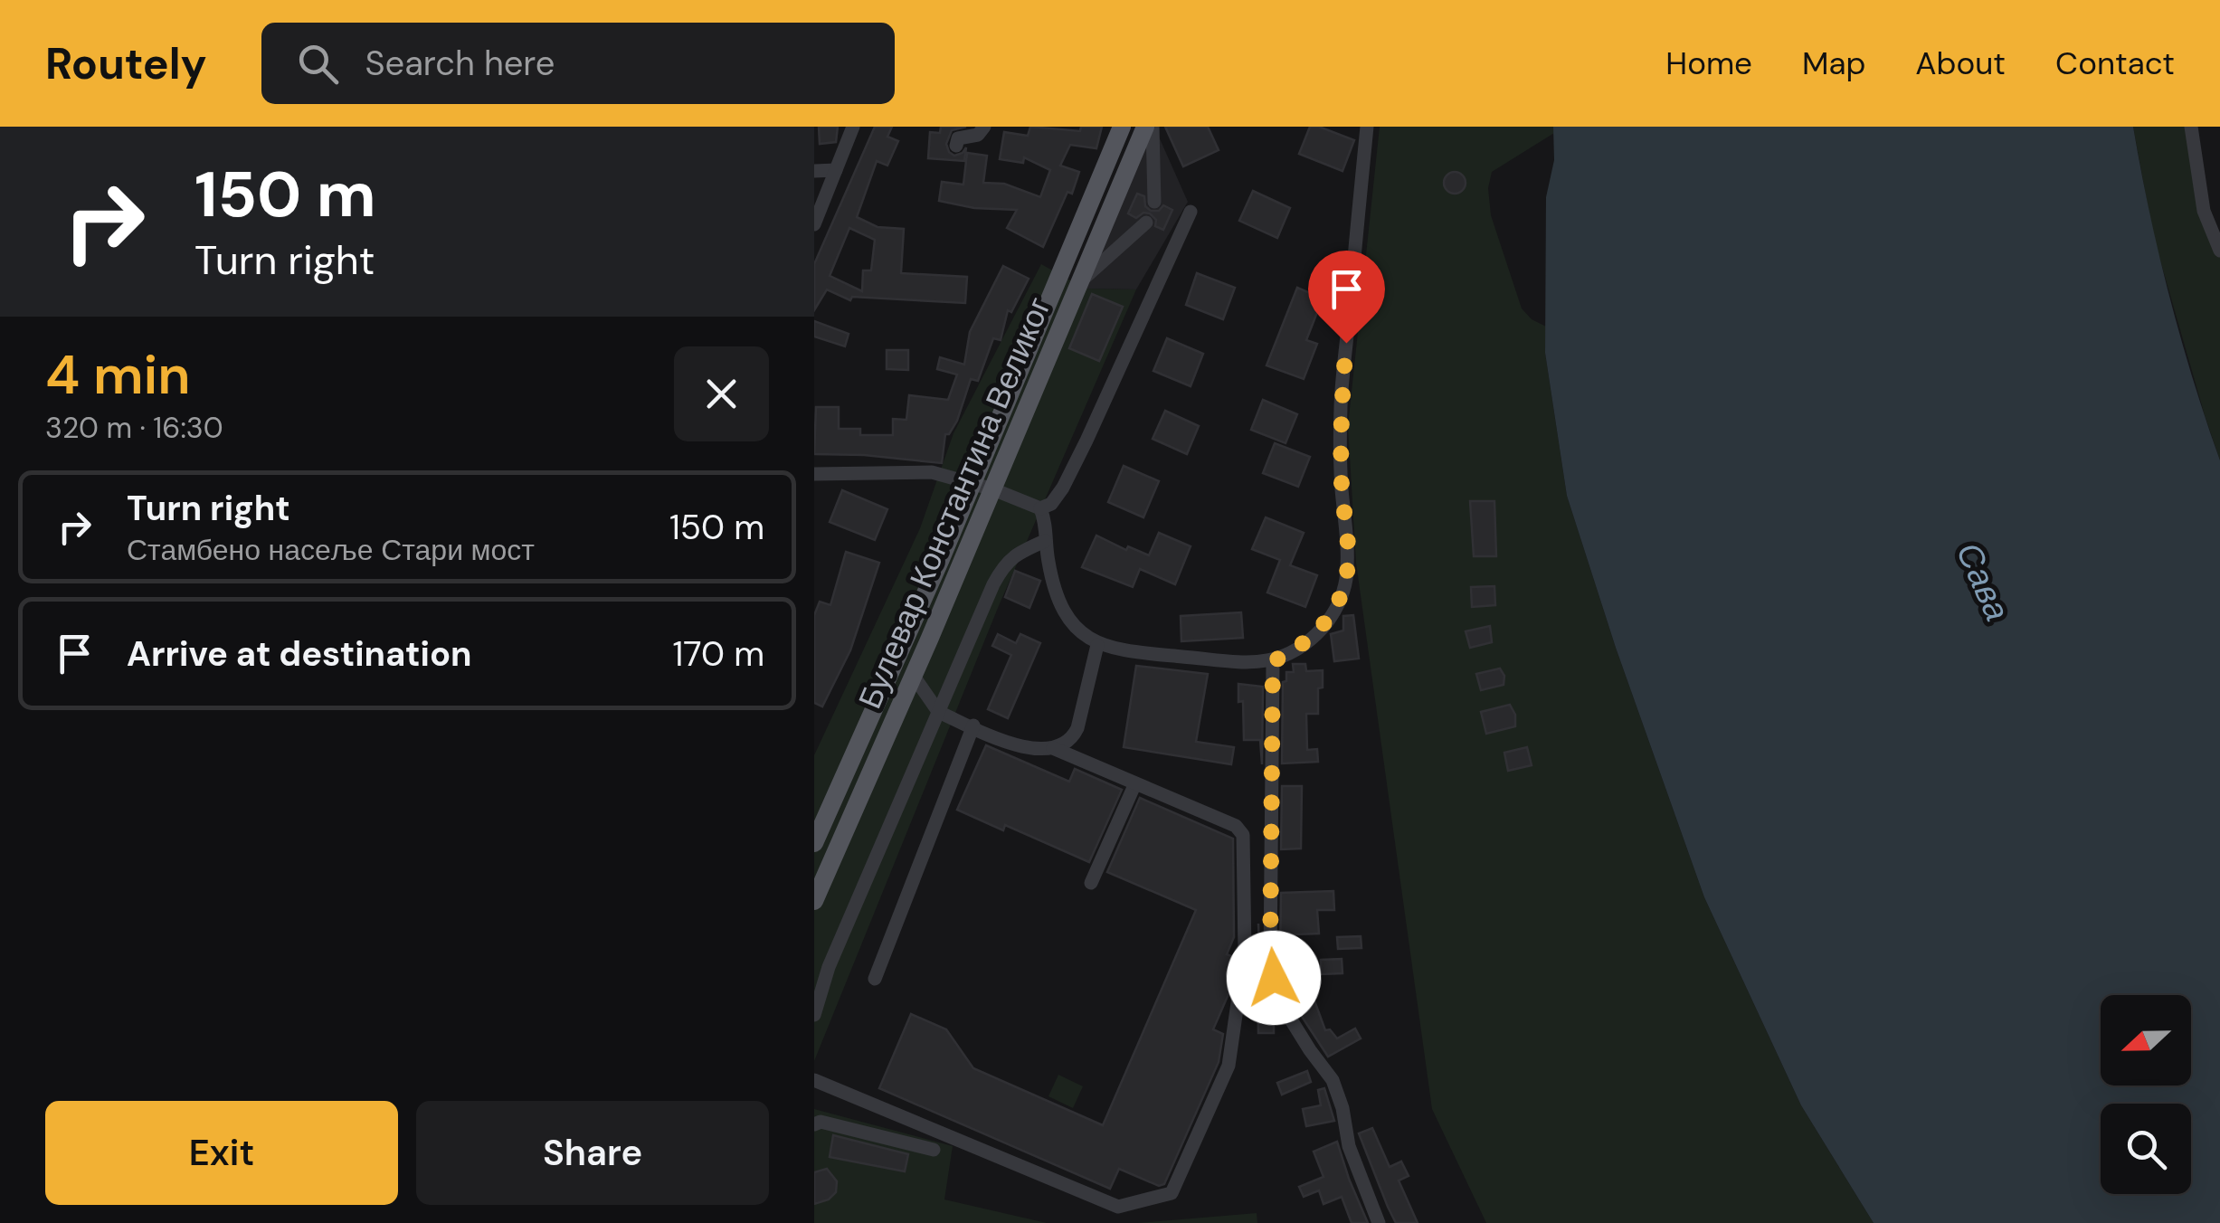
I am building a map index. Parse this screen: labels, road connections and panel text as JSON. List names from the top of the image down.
{
  "streets": {
    "main road": ["Булевар Константина Великог"]
  },
  "water": ["Сава"],
  "north": "left",
  "page": {
    "header": "Routely",
    "search": "Search here",
    "nav": [
      "Home",
      "Map",
      "About",
      "Contact"
    ],
    "turn": ["150 m", "Turn right"],
    "heading": ["4 min", "320 m · 16:30"],
    "list": [
      {
        "name": "Turn right",
        "note": "Стамбено насеље Стари мост",
        "value": "150 m"
      },
      {
        "name": "Arrive at destination",
        "value": "170 m"
      }
    ],
    "buttons": ["Exit", "Share"]
  }
}
